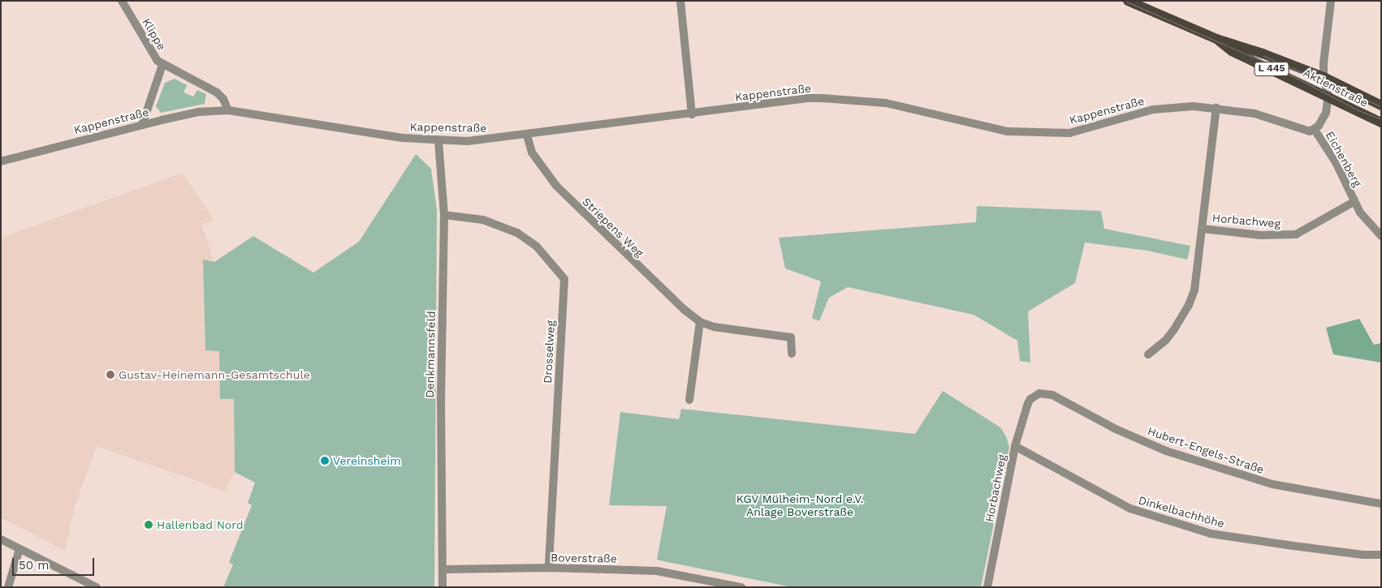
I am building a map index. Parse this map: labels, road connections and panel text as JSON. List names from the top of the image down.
{
  "streets": {
    "main road": ["L 445", "Aktienstraße"],
    "street": [
      "Klippe",
      "Kappenstraße",
      "Eichenberg",
      "Horbachweg",
      "Striepens Weg",
      "Drosselweg",
      "Denkmannsfeld",
      "Hubert-Engels-Straße",
      "Dinkelbachhöhe",
      "Boverstraße"
    ]
  },
  "crossings": [
    ["Klippe", "Kappenstraße"],
    ["Aktienstraße", "Eichenberg"],
    ["Kappenstraße", "Eichenberg"],
    ["Kappenstraße", "Horbachweg"],
    ["Kappenstraße", "Striepens Weg"],
    ["Kappenstraße", "Denkmannsfeld"],
    ["Eichenberg", "Horbachweg"],
    ["Horbachweg", "Hubert-Engels-Straße"],
    ["Horbachweg", "Dinkelbachhöhe"],
    ["Drosselweg", "Denkmannsfeld"],
    ["Drosselweg", "Boverstraße"],
    ["Denkmannsfeld", "Boverstraße"]
  ],
  "parks": ["KGV Mülheim-Nord e.V. Anlage Boverstraße"],
  "places": ["Gustav-Heinemann-Gesamtschule", "Vereinsheim", "Hallenbad Nord"],
  "scale_bar": "50 m"
}
